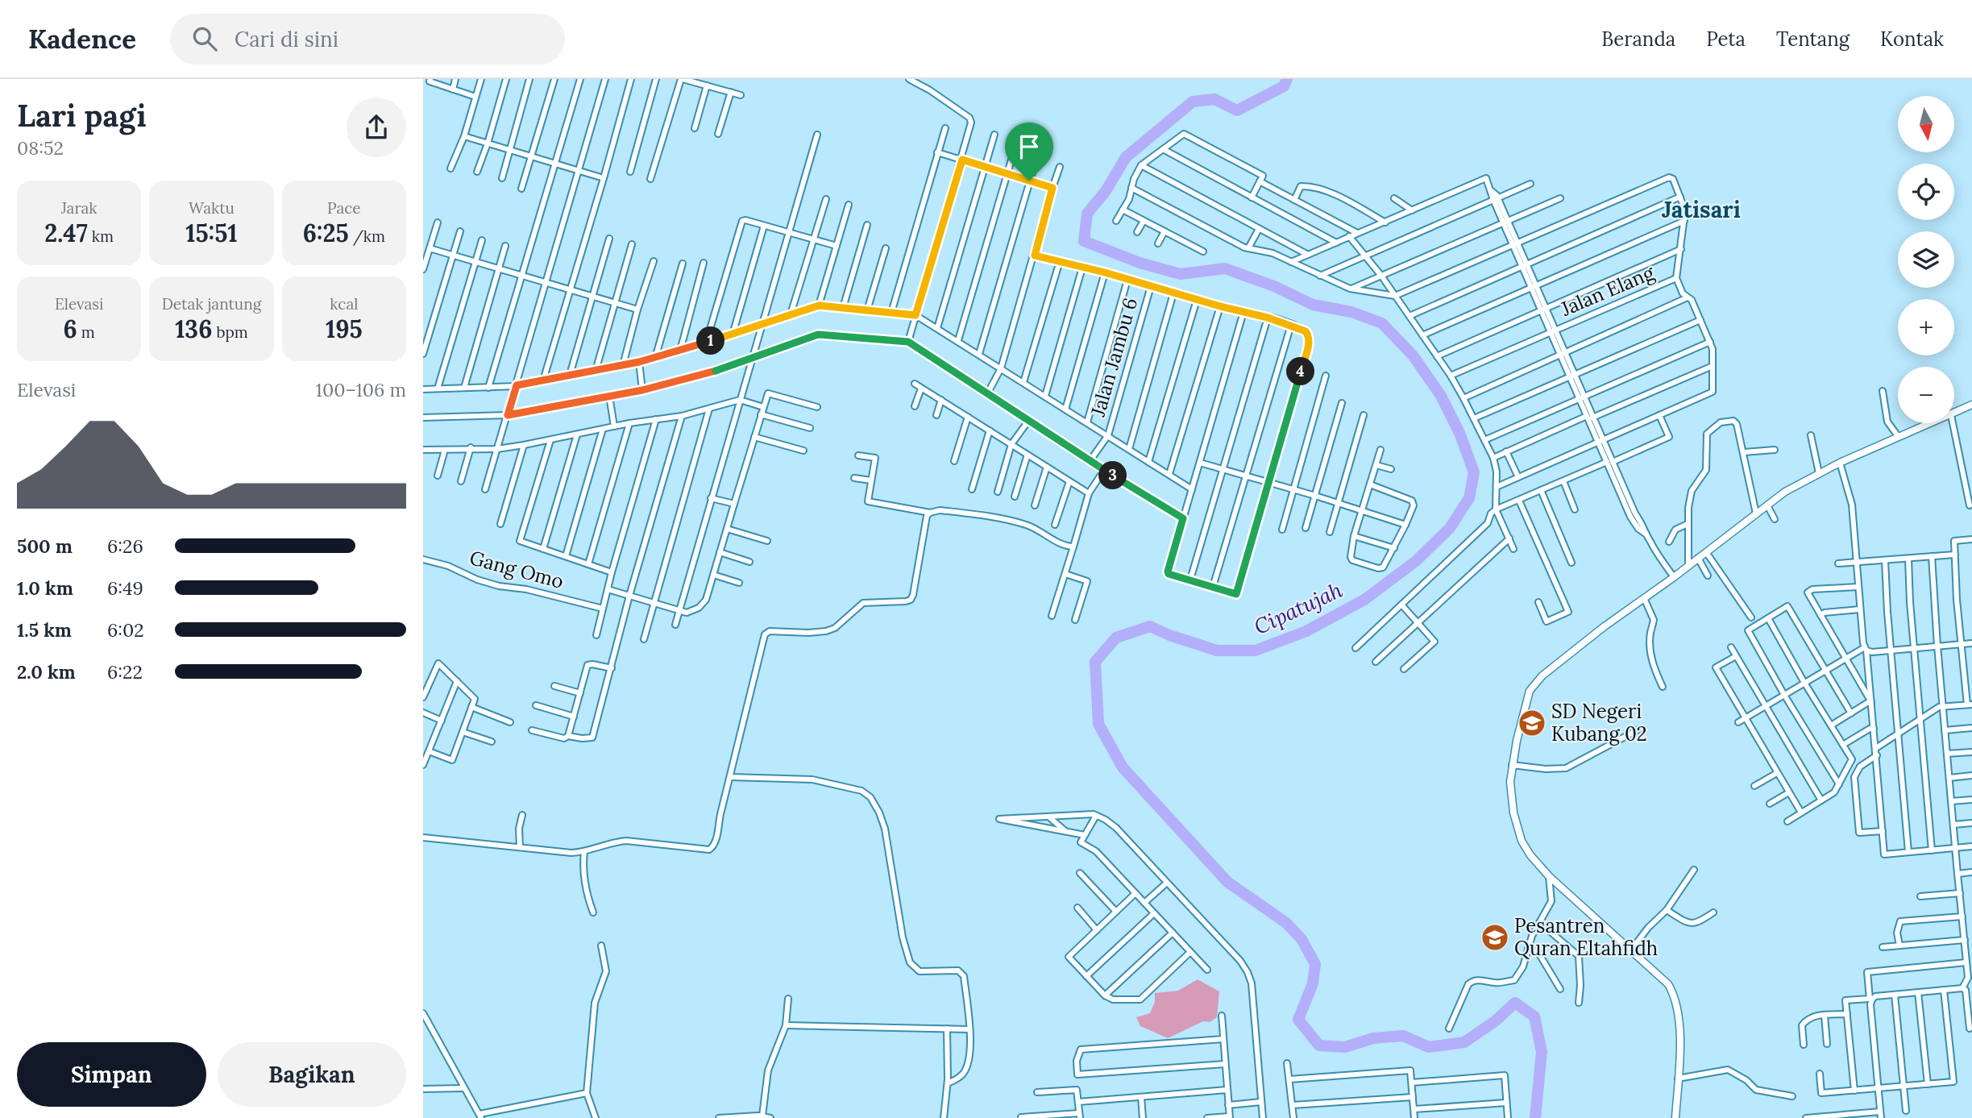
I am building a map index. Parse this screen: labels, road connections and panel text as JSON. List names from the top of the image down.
{
  "streets": {
    "street": ["Jalan Elang", "Jalan Jambu 6", "Gang Omo"]
  },
  "districts": ["Jatisari"],
  "water": ["Cipatujah"],
  "places": {
    "school or university": ["SD Negeri Kubang 02", "Pesantren Quran Eltahfidh"]
  },
  "north": "bottom",
  "page": {
    "header": "Kadence",
    "search": "Cari di sini",
    "nav": [
      "Beranda",
      "Peta",
      "Tentang",
      "Kontak"
    ],
    "heading": ["Lari pagi", "08:52"],
    "map_buttons": ["+", "−"],
    "stats": [
      ["Jarak", "2.47 km"],
      ["Waktu", "15:51"],
      ["Pace", "6:25 /km"],
      ["Elevasi", "6 m"],
      ["Detak jantung", "136 bpm"],
      ["kcal", "195"]
    ],
    "pins": ["1", "4", "3"],
    "chart": ["Elevasi", "100–106 m"],
    "list": [
      {
        "name": "500 m",
        "note": "6:26"
      },
      {
        "name": "1.0 km",
        "note": "6:49"
      },
      {
        "name": "1.5 km",
        "note": "6:02"
      },
      {
        "name": "2.0 km",
        "note": "6:22"
      }
    ],
    "buttons": ["Simpan", "Bagikan"]
  }
}
